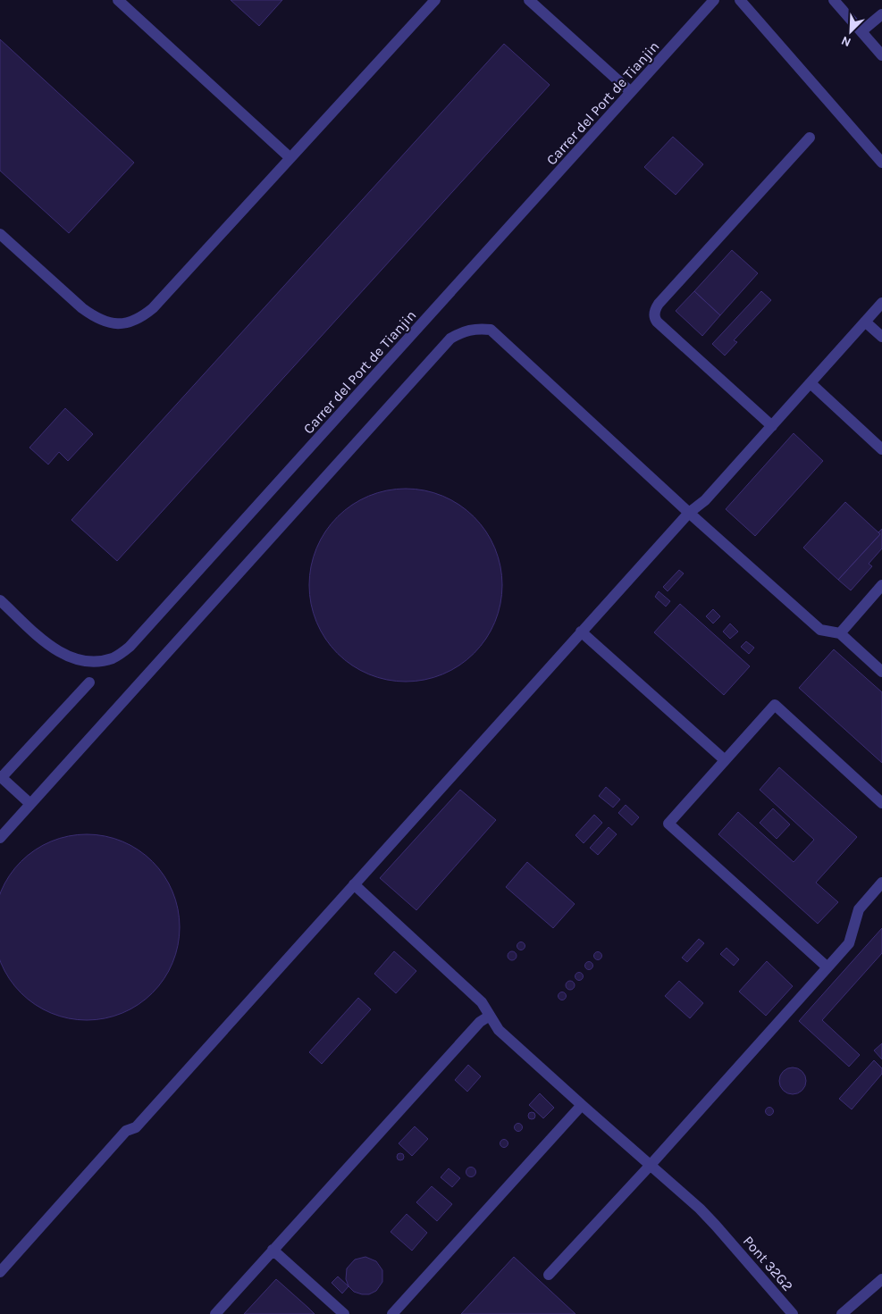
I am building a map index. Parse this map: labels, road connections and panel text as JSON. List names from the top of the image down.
{
  "streets": {
    "street": ["Carrer del Port de Tianjin", "Pont 32G2"]
  },
  "north": "bottom left"
}
